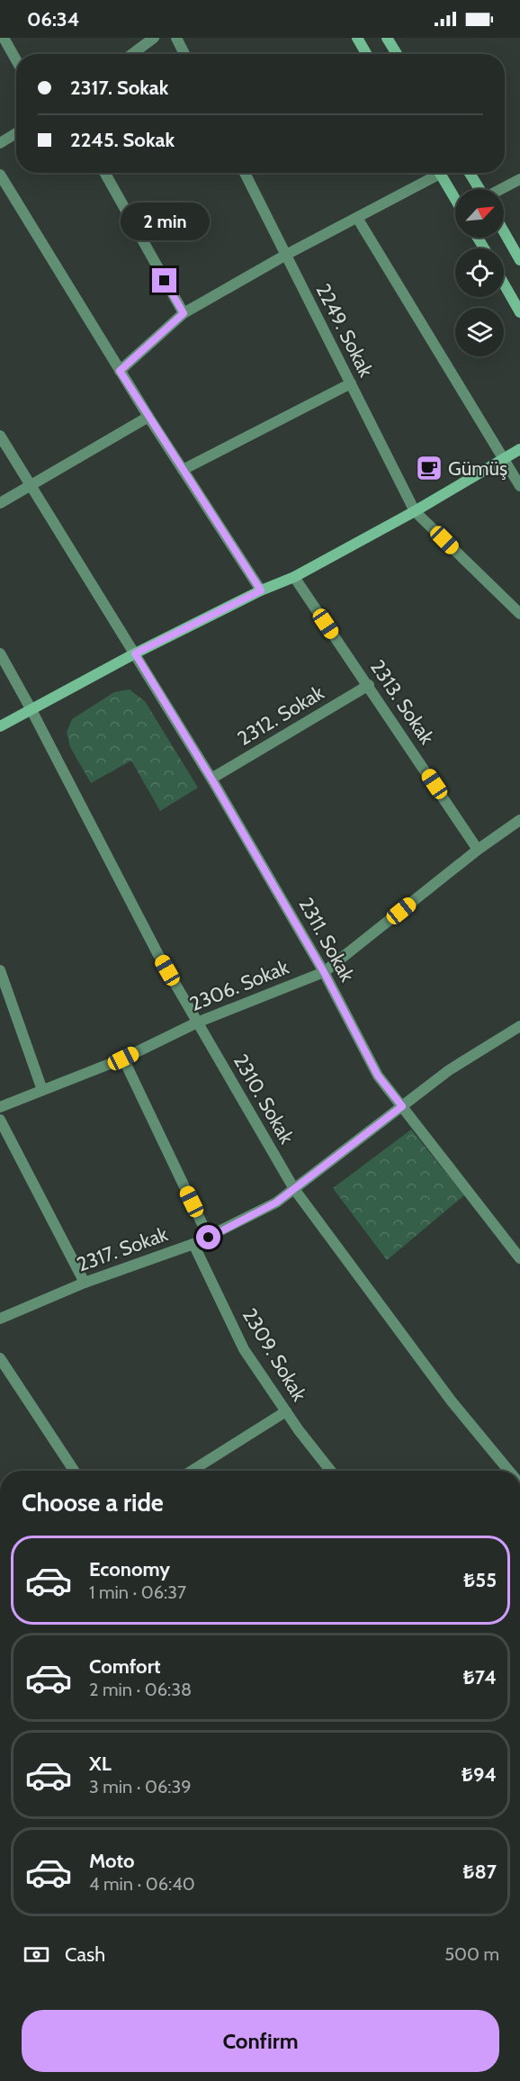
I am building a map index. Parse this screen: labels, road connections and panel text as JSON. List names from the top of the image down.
{
  "streets": {
    "street": [
      "2249. Sokak",
      "2313. Sokak",
      "2312. Sokak",
      "2311. Sokak",
      "2306. Sokak",
      "2310. Sokak",
      "2317. Sokak",
      "2309. Sokak"
    ]
  },
  "crossings": [
    ["2313. Sokak", "2312. Sokak"],
    ["2313. Sokak", "2306. Sokak"],
    ["2312. Sokak", "2311. Sokak"],
    ["2311. Sokak", "2306. Sokak"],
    ["2311. Sokak", "2317. Sokak"],
    ["2306. Sokak", "2310. Sokak"],
    ["2310. Sokak", "2317. Sokak"],
    ["2317. Sokak", "2309. Sokak"]
  ],
  "places": {
    "cafe": ["Gümüş"]
  },
  "north": "top right",
  "page": {
    "status": "06:34",
    "banner": ["2317. Sokak", "2245. Sokak"],
    "bubble": "2 min",
    "heading": "Choose a ride",
    "list": [
      {
        "name": "Economy",
        "note": "1 min · 06:37",
        "value": "₺55"
      },
      {
        "name": "Comfort",
        "note": "2 min · 06:38",
        "value": "₺74"
      },
      {
        "name": "XL",
        "note": "3 min · 06:39",
        "value": "₺94"
      },
      {
        "name": "Moto",
        "note": "4 min · 06:40",
        "value": "₺87"
      }
    ],
    "pay": ["Cash", "500 m"],
    "buttons": "Confirm"
  }
}
